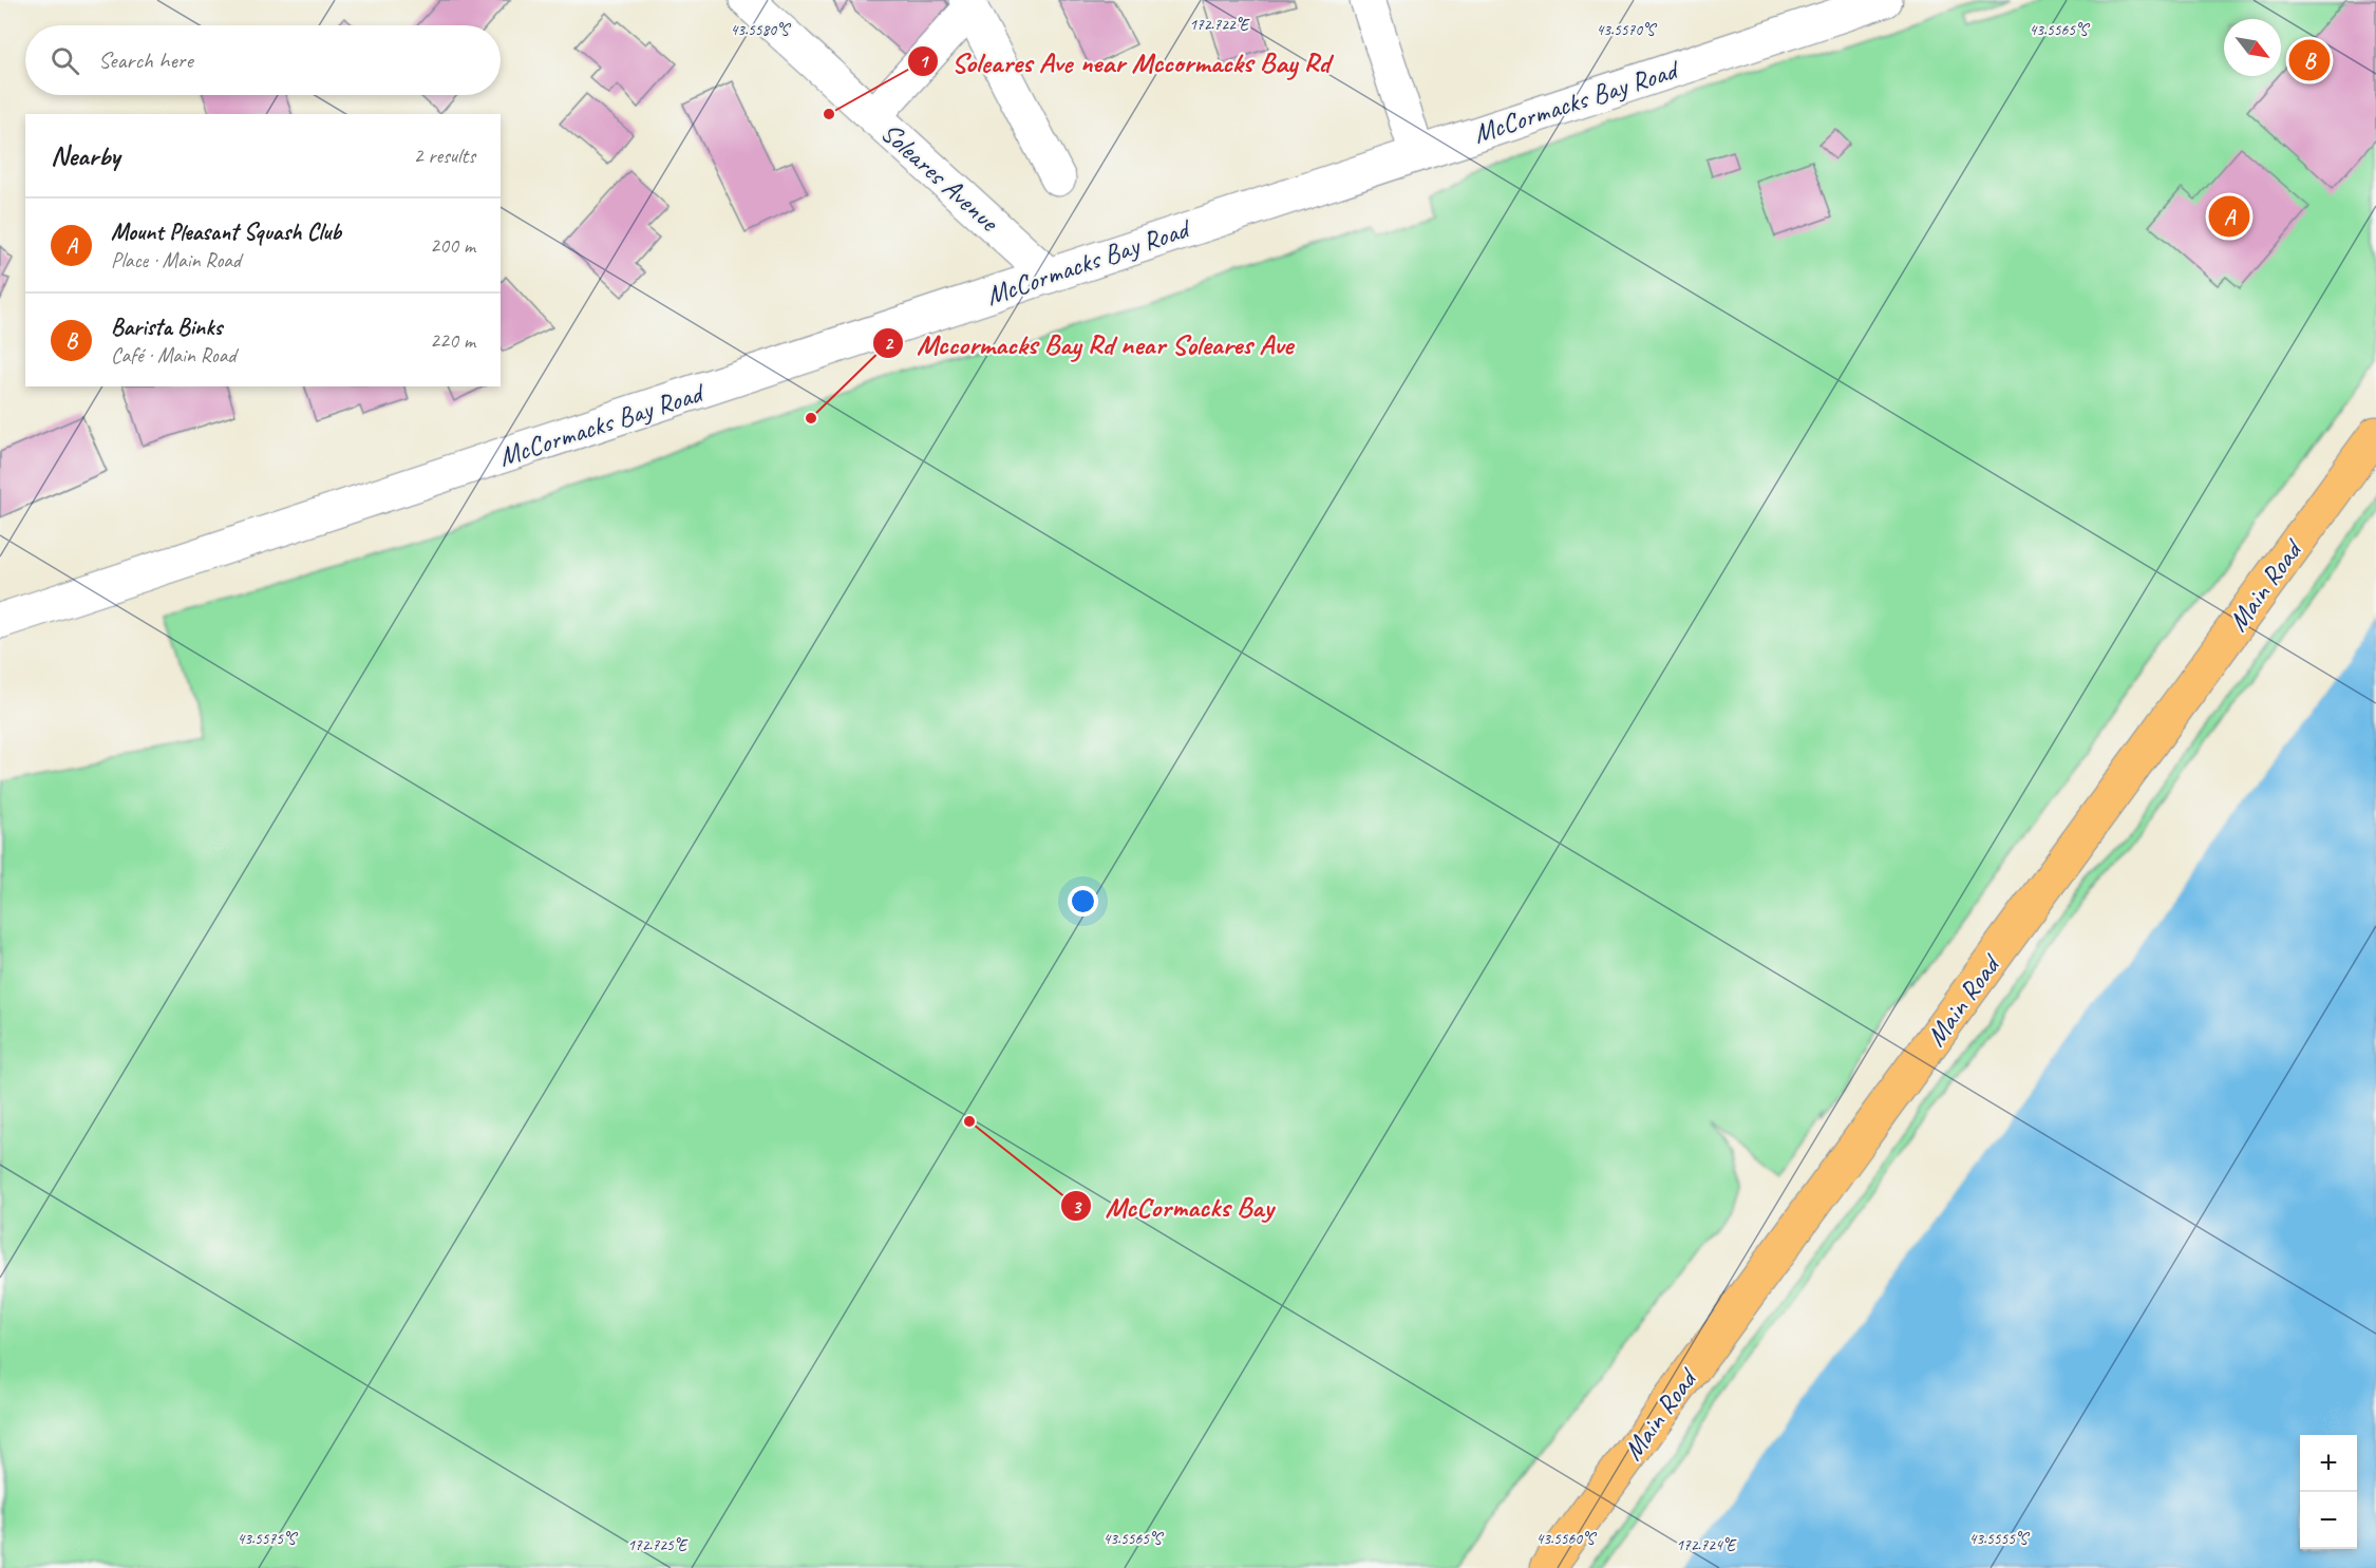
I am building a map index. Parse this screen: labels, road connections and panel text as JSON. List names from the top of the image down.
{
  "streets": {
    "main road": ["Main Road"],
    "street": ["McCormacks Bay Road", "Soleares Avenue"]
  },
  "crossings": [
    ["McCormacks Bay Road", "Soleares Avenue"]
  ],
  "places": ["Soleares Ave near Mccormacks Bay Rd", "Mccormacks Bay Rd near Soleares Ave", "McCormacks Bay"],
  "north": "bottom right",
  "page": {
    "search": "Search here",
    "pins": ["B", "A"],
    "heading": ["Nearby", "2 results"],
    "list": [
      {
        "mark": "A",
        "name": "Mount Pleasant Squash Club",
        "note": "Place · Main Road",
        "value": "200 m"
      },
      {
        "mark": "B",
        "name": "Barista Binks",
        "note": "Café · Main Road",
        "value": "220 m"
      }
    ],
    "map_buttons": ["+", "−"]
  },
  "coordinates": [
    "172.722°E",
    "43.5580°S",
    "43.5565°S",
    "43.5570°S",
    "43.5575°S",
    "43.5560°S",
    "43.5555°S",
    "172.725°E",
    "172.724°E"
  ]
}
